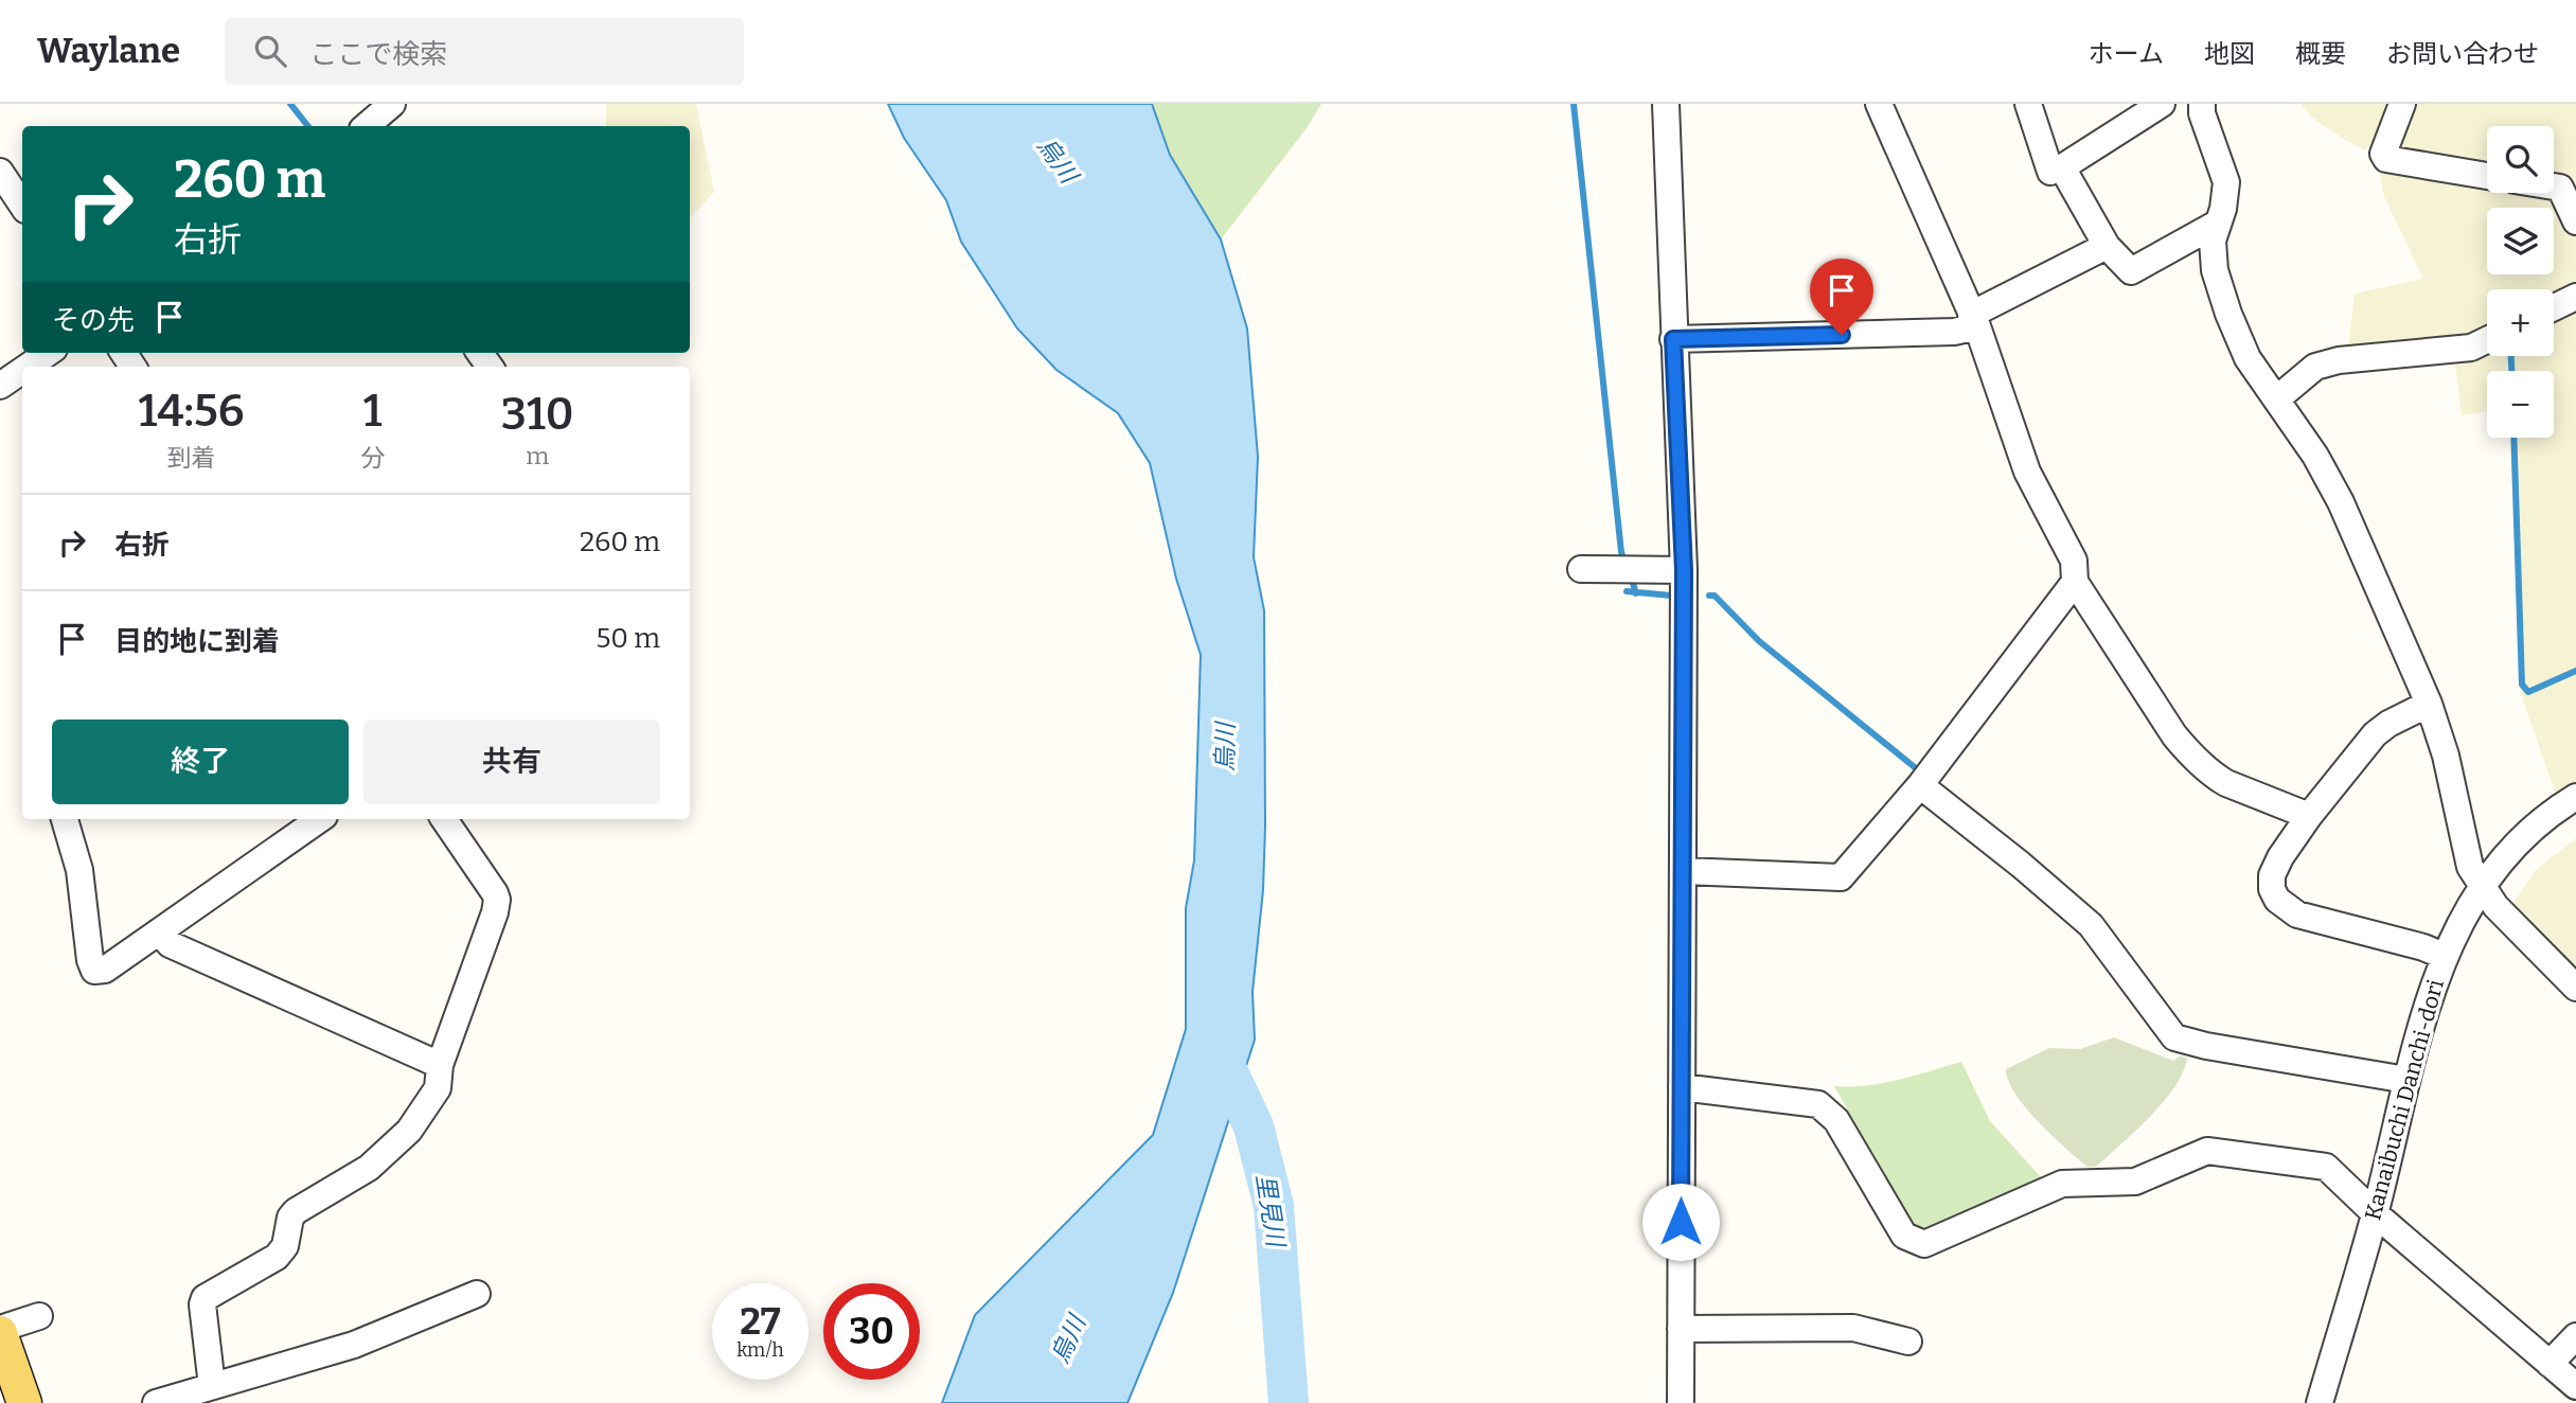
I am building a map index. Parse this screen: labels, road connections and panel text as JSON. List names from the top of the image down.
{
  "streets": {
    "street": ["Kanaibuchi Danchi-dori"]
  },
  "water": ["烏川", "里見川"],
  "page": {
    "header": "Waylane",
    "search": "ここで検索",
    "nav": [
      "ホーム",
      "地図",
      "概要",
      "お問い合わせ"
    ],
    "map_buttons": ["+", "−"],
    "turn": ["260 m", "右折"],
    "then": "その先",
    "eta": [
      "14:56",
      "到着",
      "1",
      "分",
      "310",
      "m"
    ],
    "list": [
      {
        "name": "右折",
        "value": "260 m"
      },
      {
        "name": "目的地に到着",
        "value": "50 m"
      }
    ],
    "buttons": ["終了", "共有"],
    "speed": "27 km/h",
    "limit": "30"
  }
}
